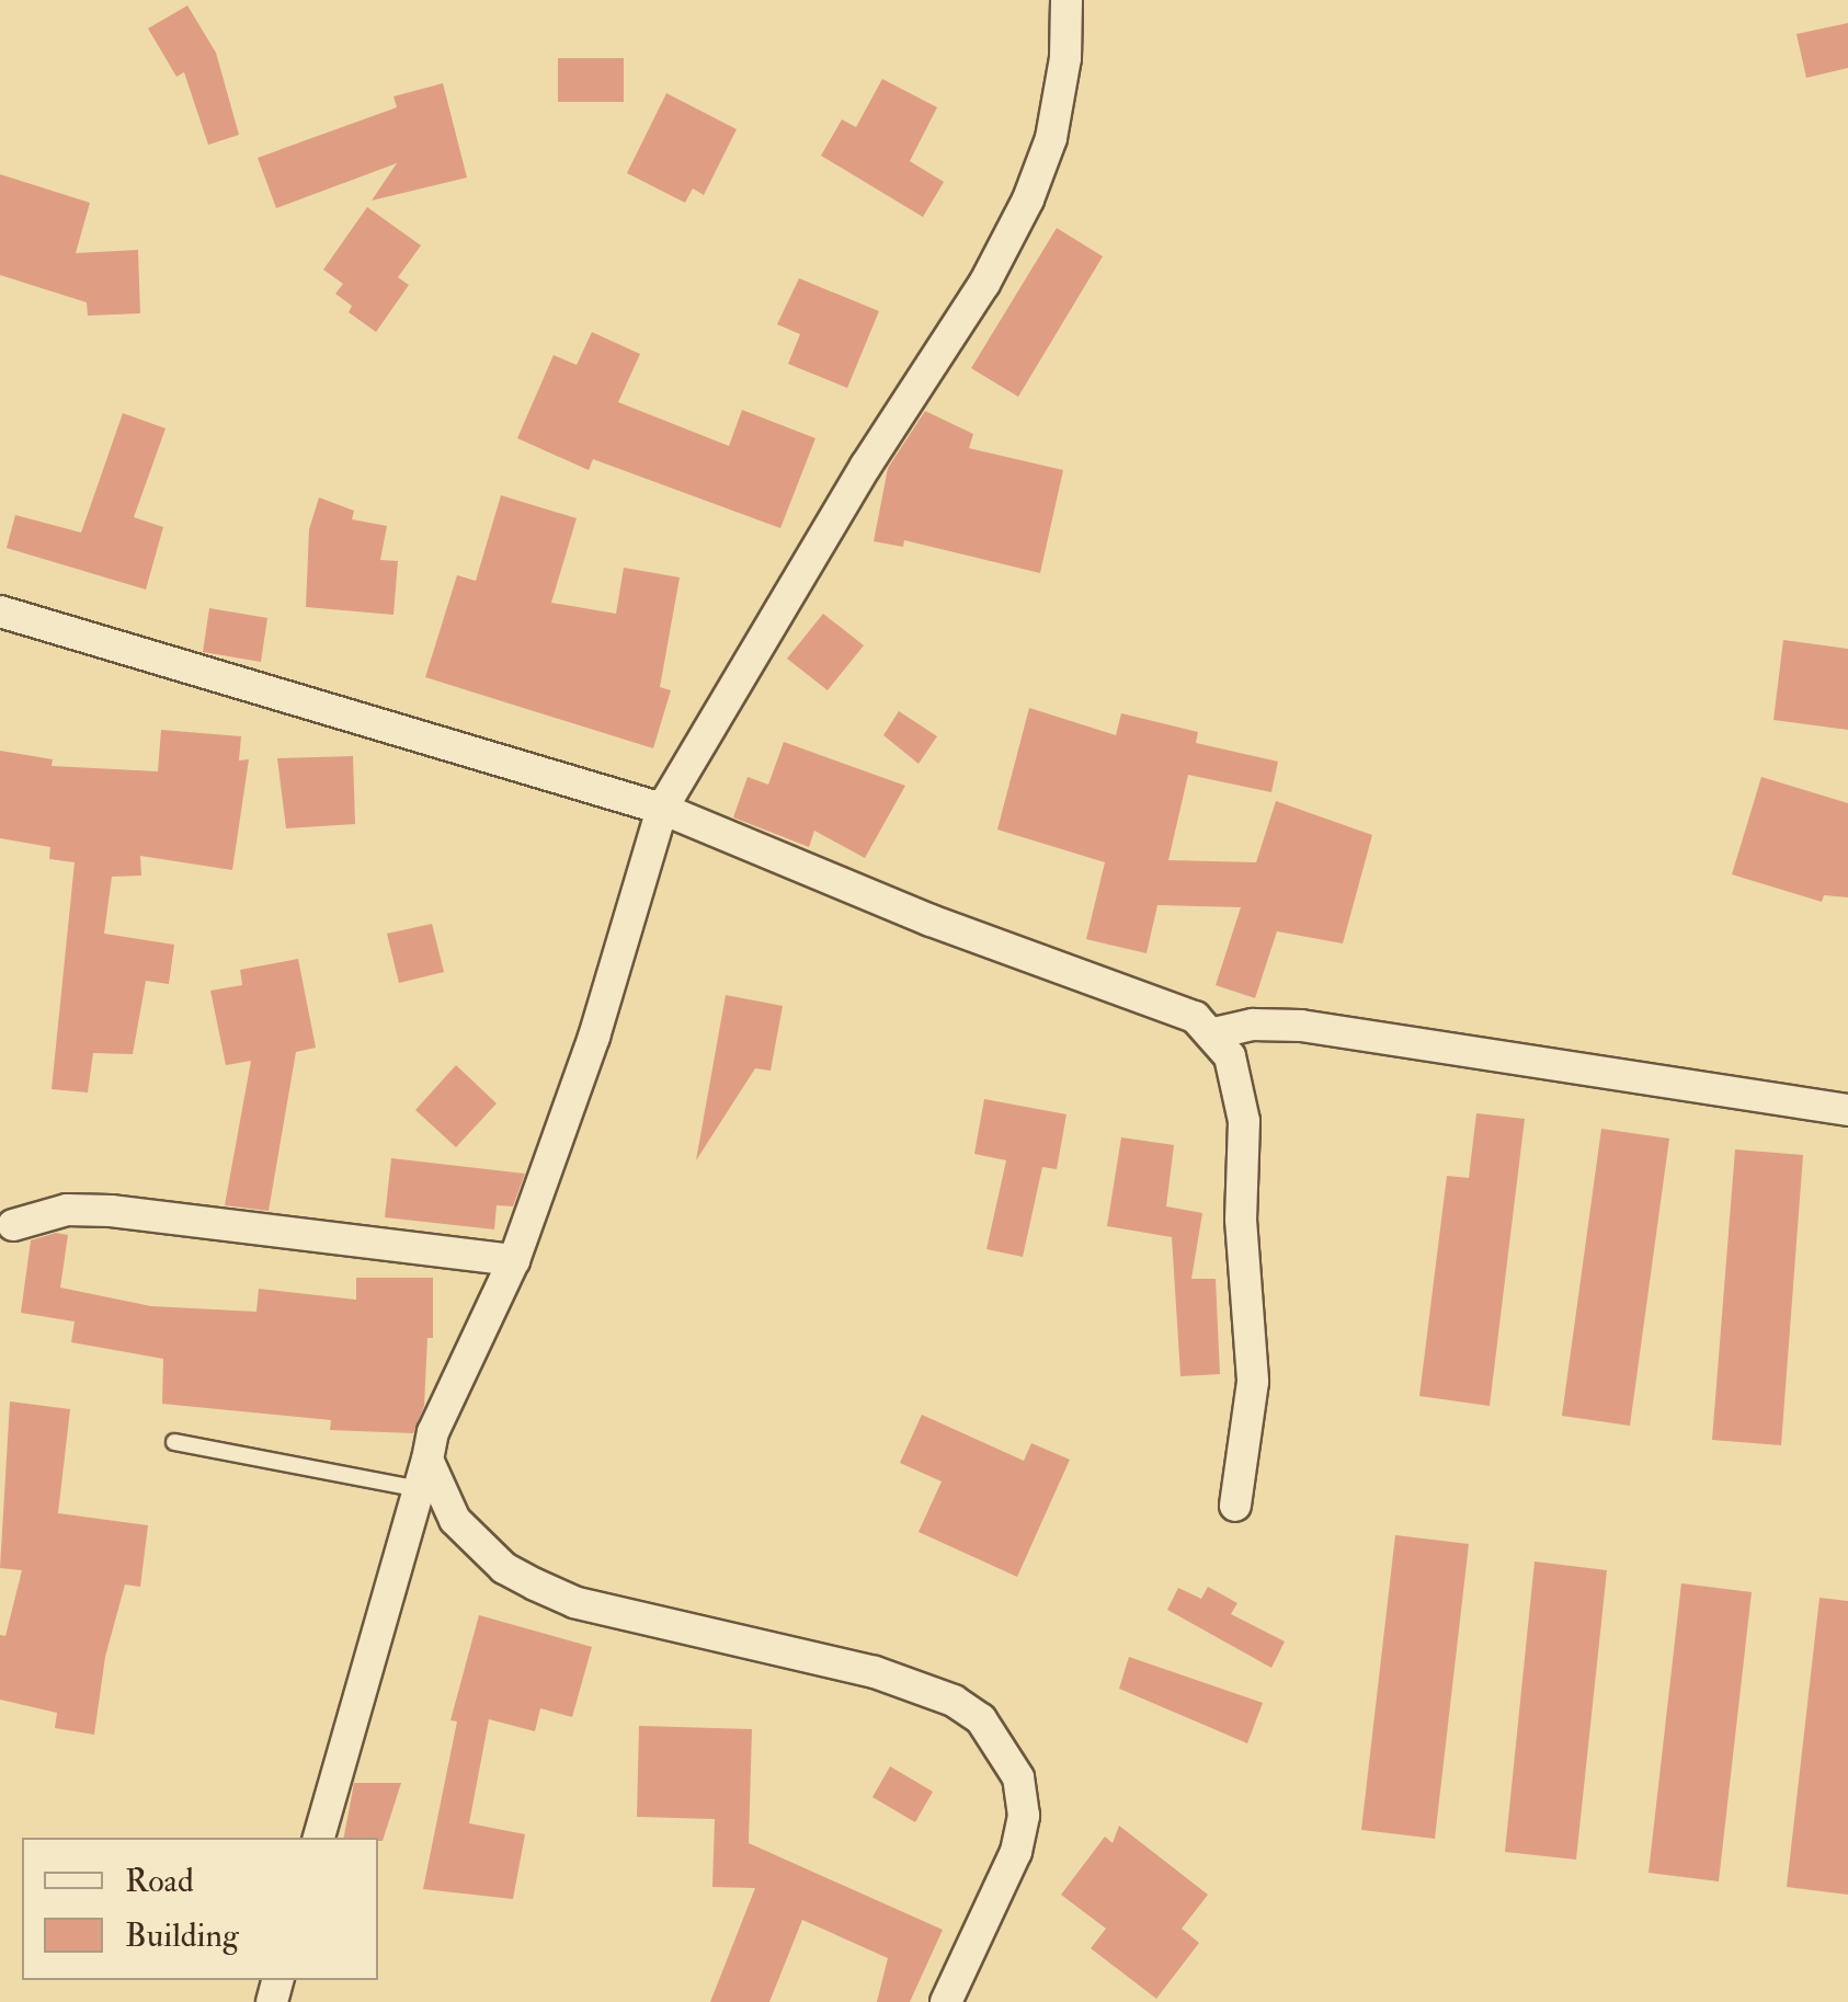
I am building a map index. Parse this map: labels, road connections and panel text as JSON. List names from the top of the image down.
{
  "legend": ["Road", "Building"]
}
